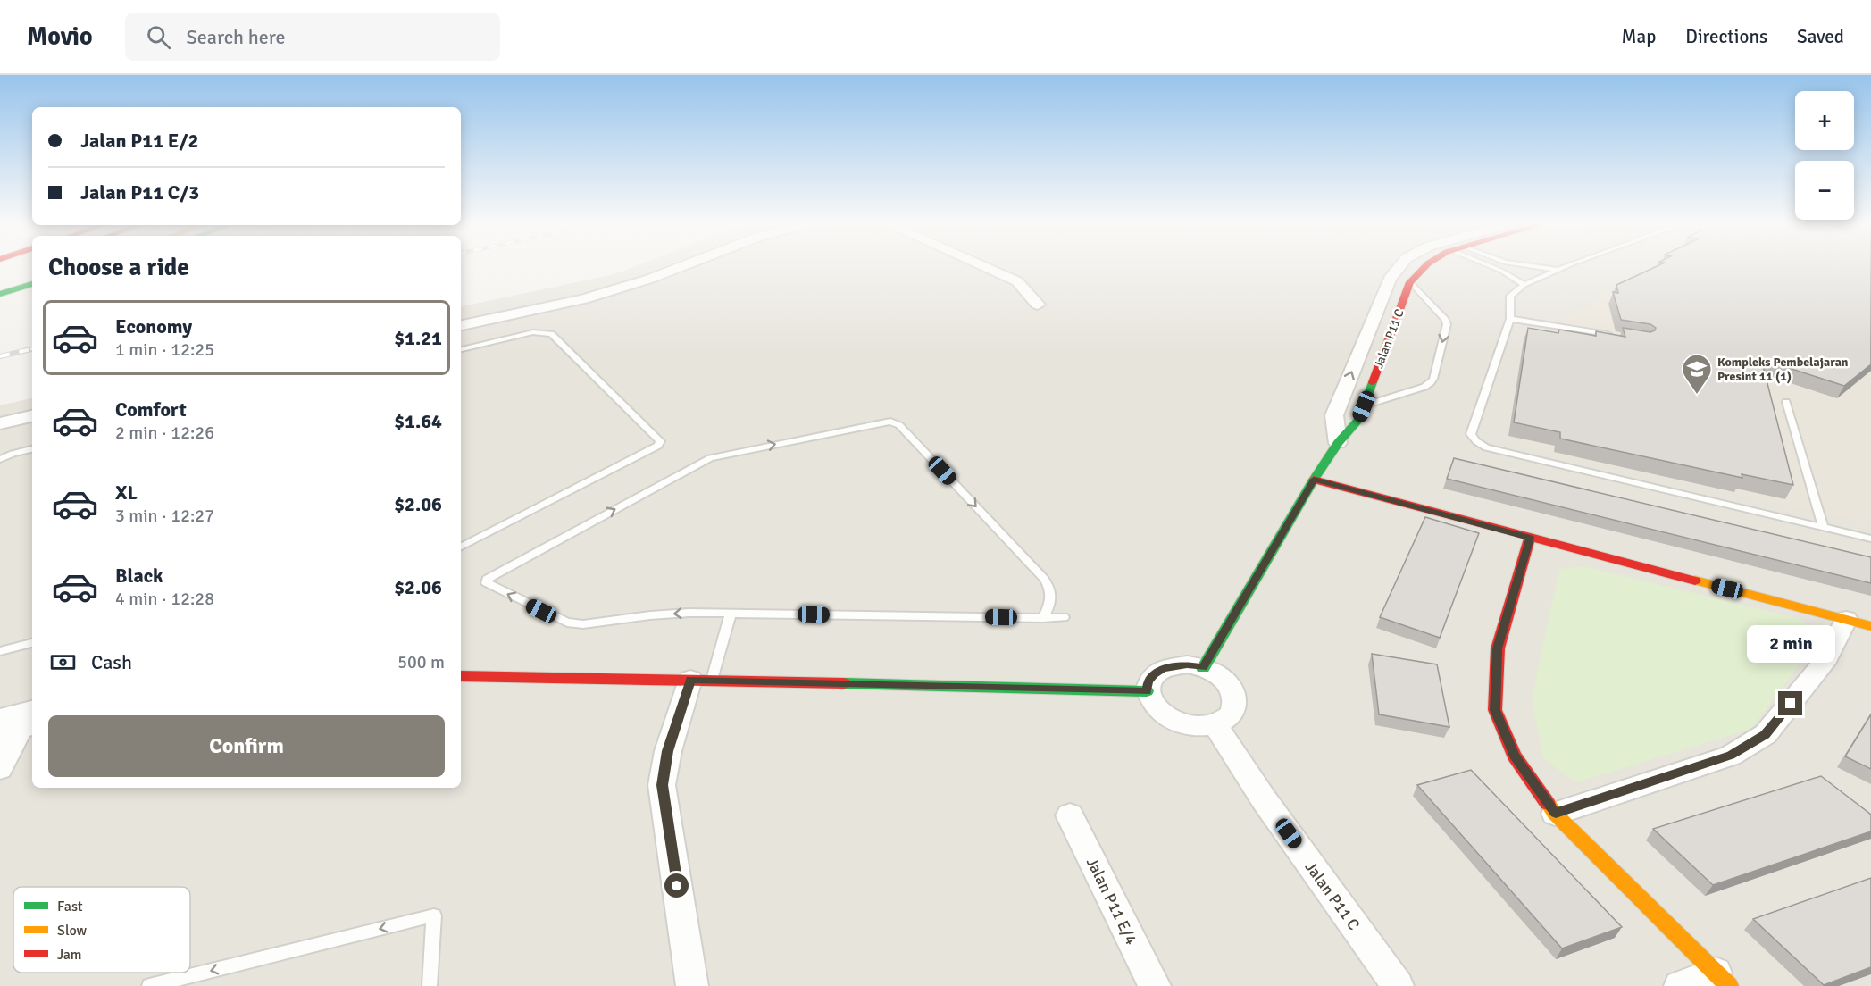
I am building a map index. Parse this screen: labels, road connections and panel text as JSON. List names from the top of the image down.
{
  "streets": {
    "main road": ["Jalan P11 C"],
    "street": ["Jalan P11 E/4"]
  },
  "places": {
    "school or university": ["Kompleks Pembelajaran Presint 11 (1)"]
  },
  "legend": ["Fast", "Slow", "Jam"],
  "page": {
    "header": "Movio",
    "search": "Search here",
    "nav": ["Map", "Directions", "Saved"],
    "map_buttons": ["+", "−"],
    "banner": ["Jalan P11 E/2", "Jalan P11 C/3"],
    "heading": "Choose a ride",
    "list": [
      {
        "name": "Economy",
        "note": "1 min · 12:25",
        "value": "$1.21"
      },
      {
        "name": "Comfort",
        "note": "2 min · 12:26",
        "value": "$1.64"
      },
      {
        "name": "XL",
        "note": "3 min · 12:27",
        "value": "$2.06"
      },
      {
        "name": "Black",
        "note": "4 min · 12:28",
        "value": "$2.06"
      }
    ],
    "bubble": "2 min",
    "pay": ["Cash", "500 m"],
    "buttons": "Confirm"
  }
}
